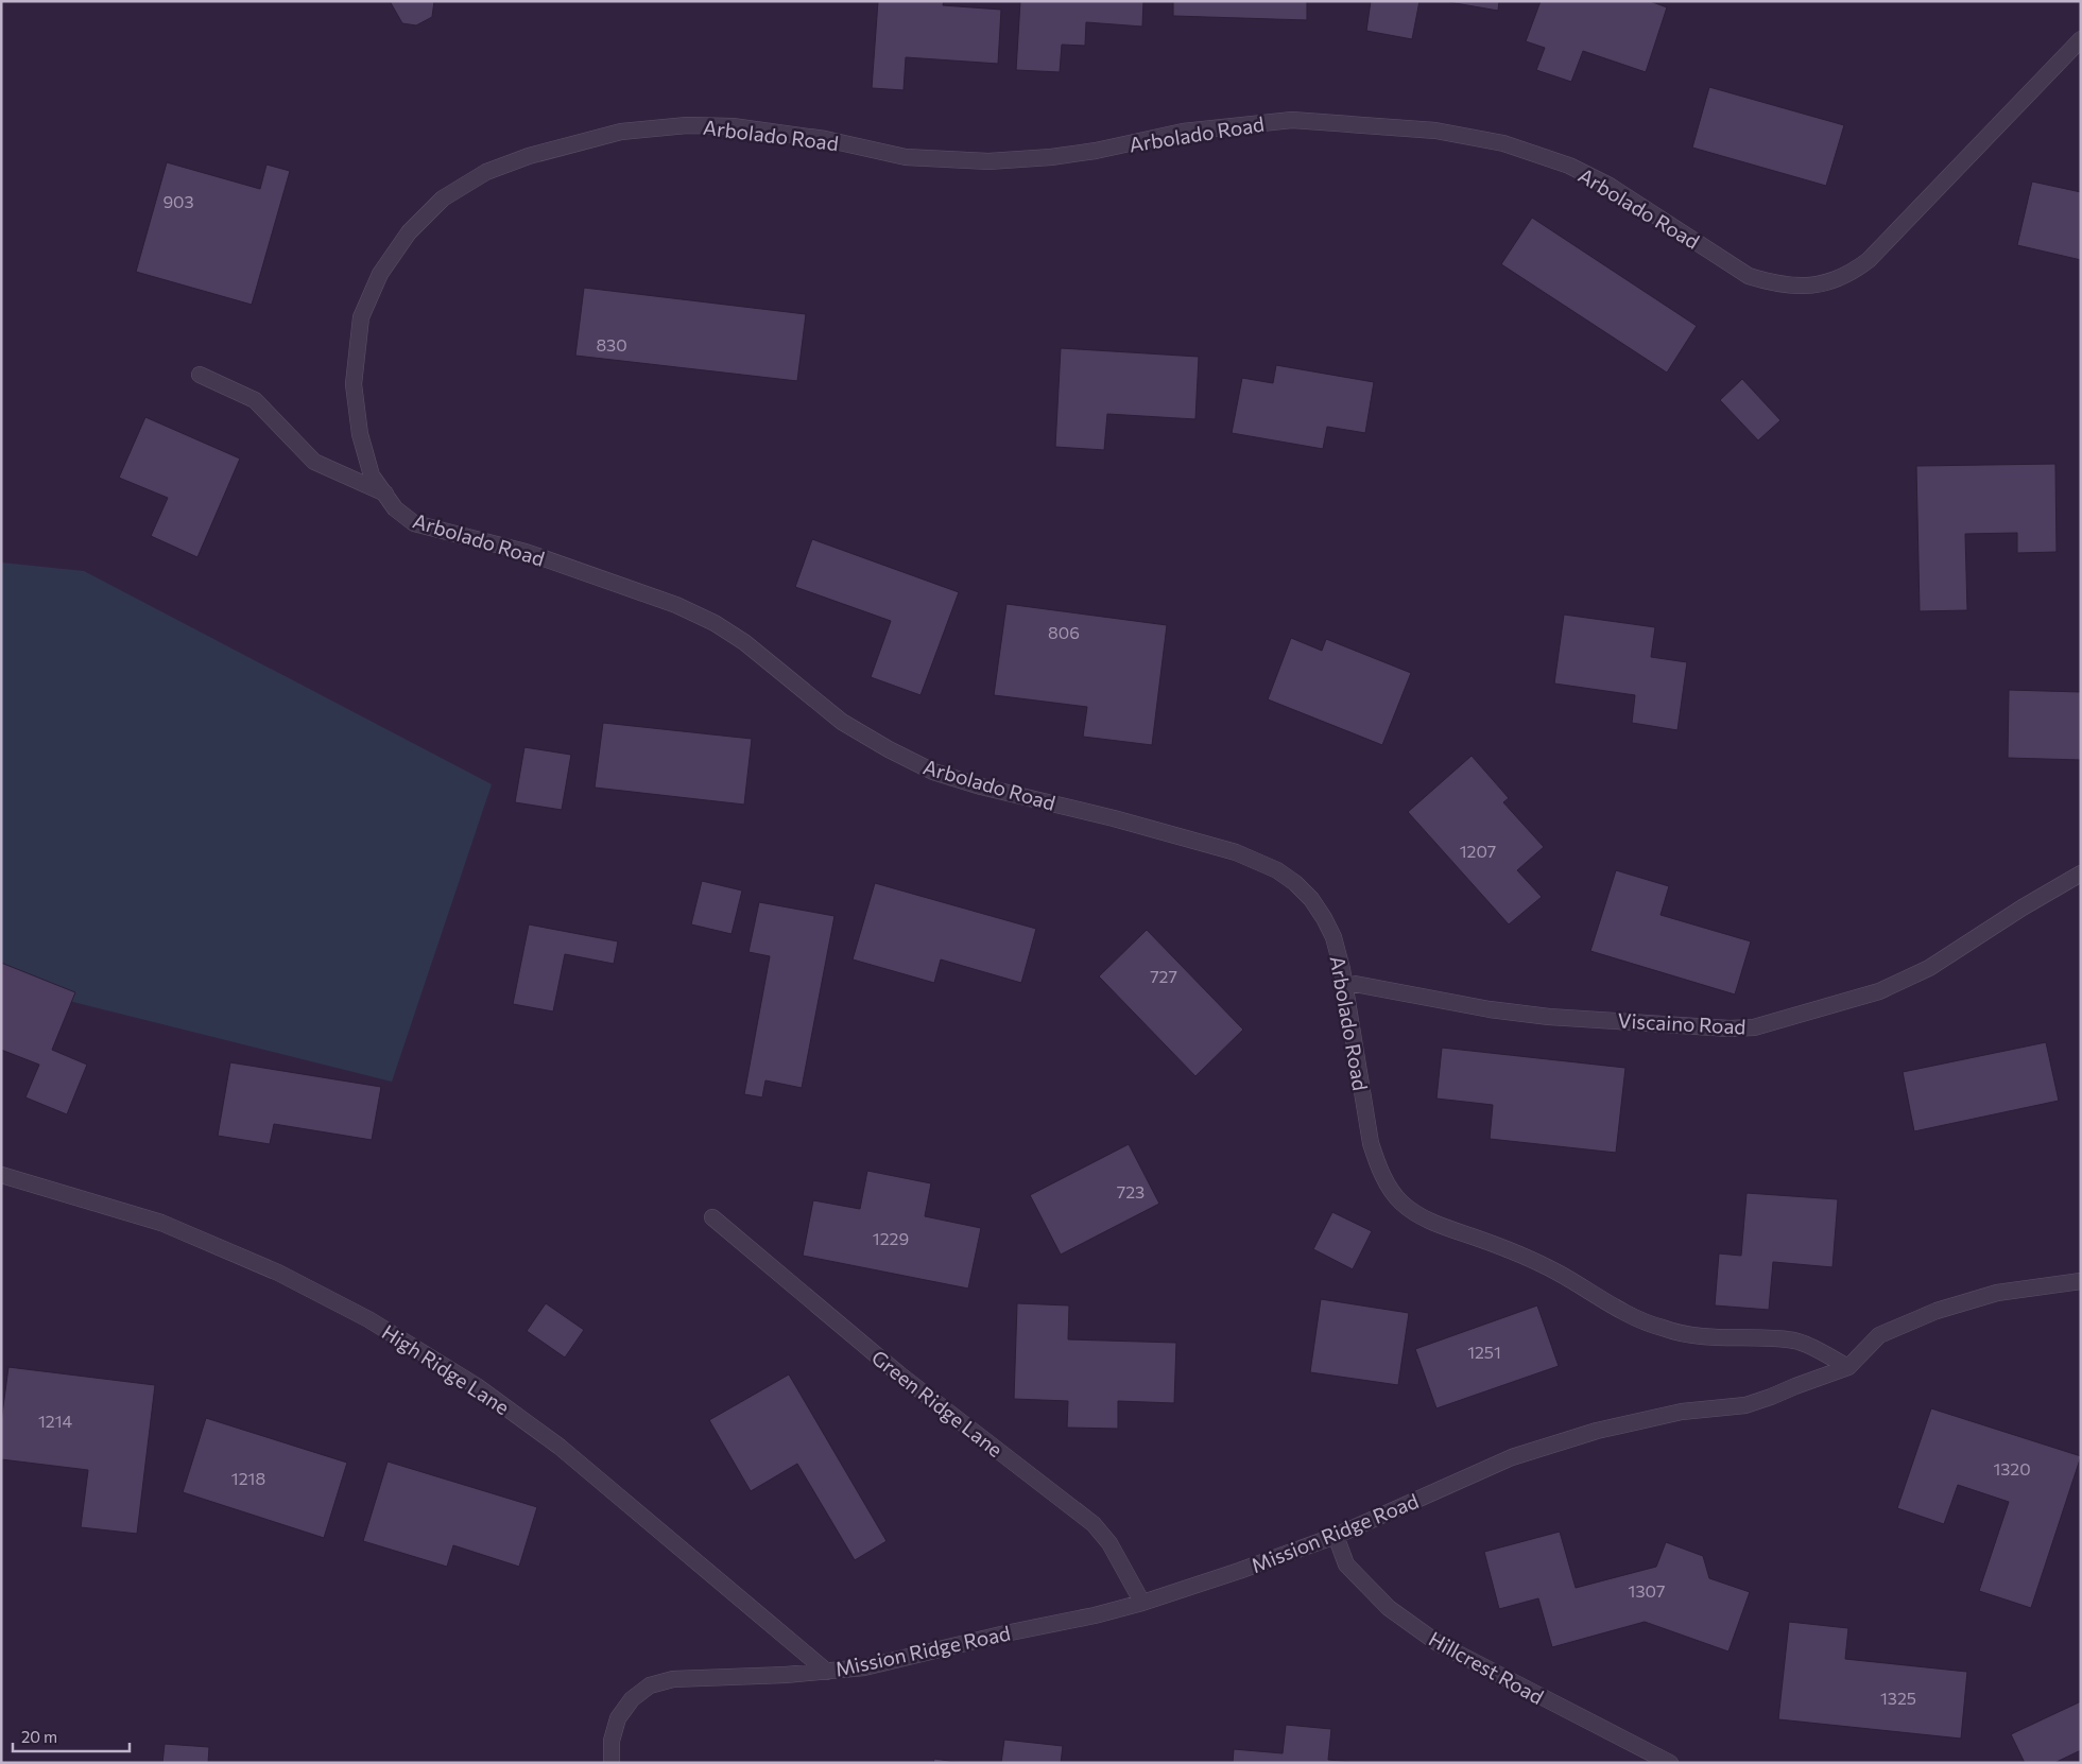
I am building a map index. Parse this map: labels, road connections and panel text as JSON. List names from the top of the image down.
{
  "streets": {
    "street": [
      "Arbolado Road",
      "Viscaino Road",
      "High Ridge Lane",
      "Green Ridge Lane",
      "Mission Ridge Road",
      "Hillcrest Road"
    ]
  },
  "crossings": [
    ["Arbolado Road", "Viscaino Road"],
    ["Arbolado Road", "Mission Ridge Road"],
    ["High Ridge Lane", "Mission Ridge Road"],
    ["Green Ridge Lane", "Mission Ridge Road"],
    ["Mission Ridge Road", "Hillcrest Road"]
  ],
  "house_numbers": [
    "903",
    "830",
    "806",
    "1207",
    "727",
    "723",
    "1229",
    "1251",
    "1214",
    "1320",
    "1218",
    "1307",
    "1325"
  ],
  "scale_bar": "20 m"
}
